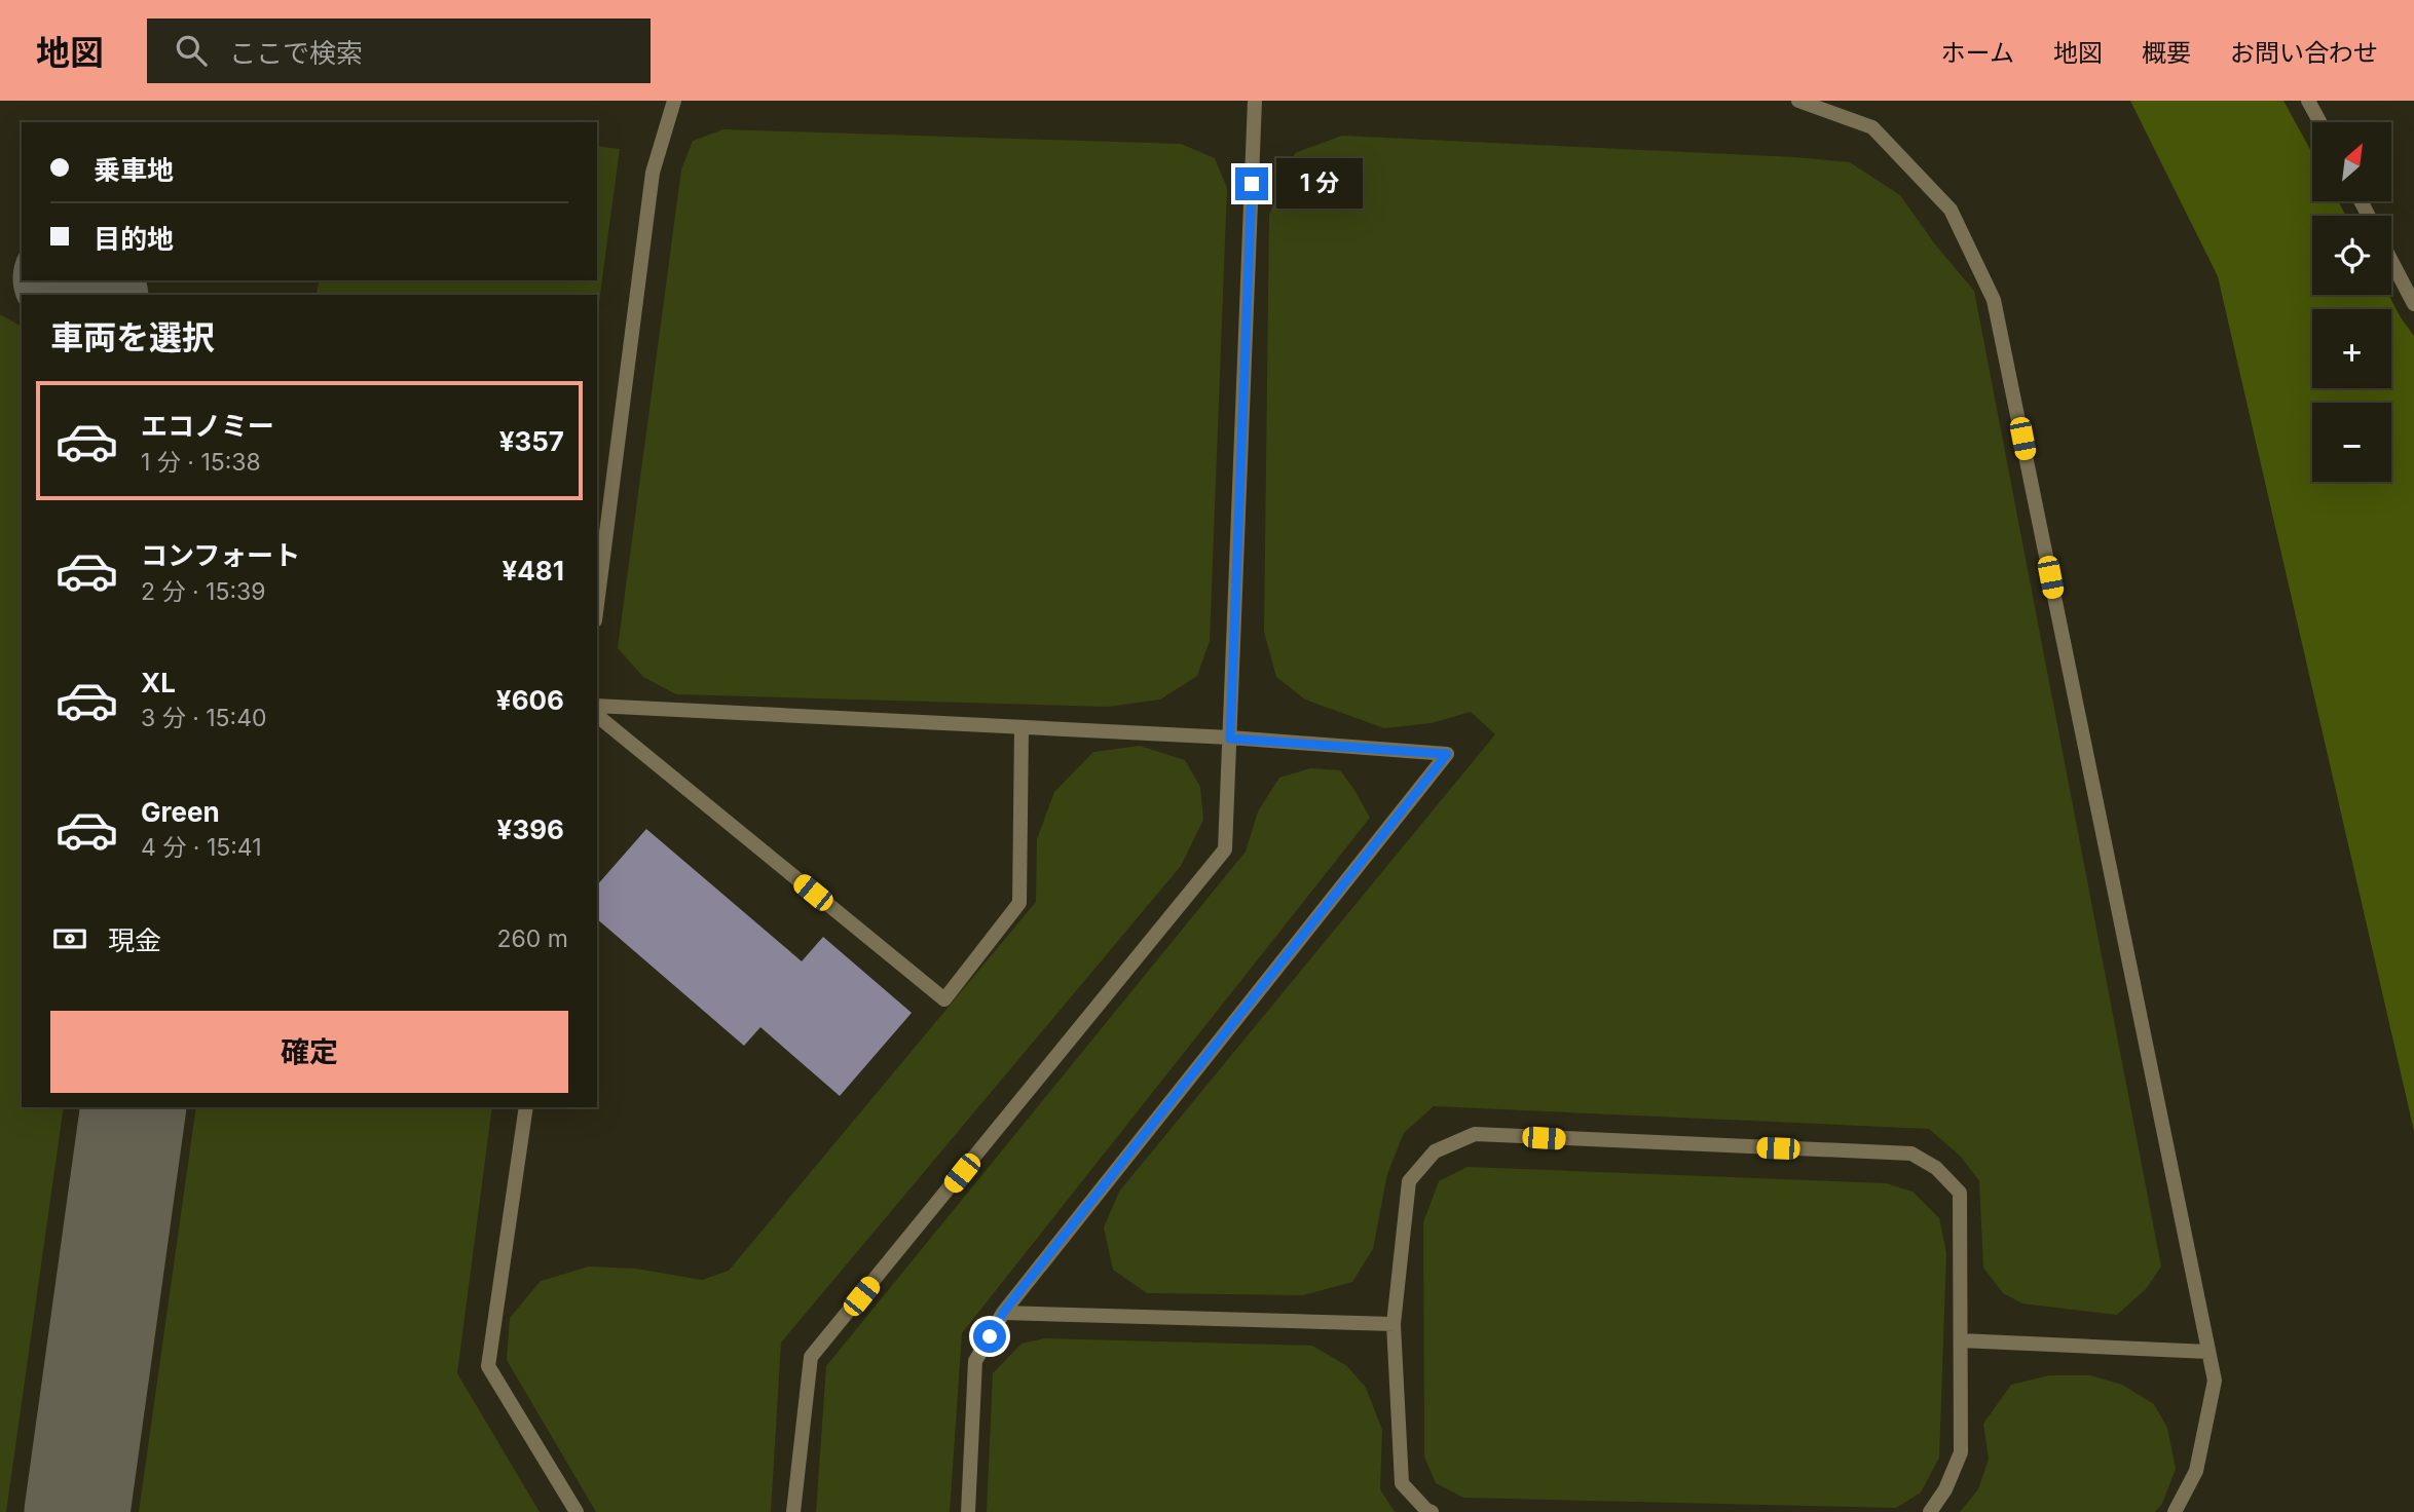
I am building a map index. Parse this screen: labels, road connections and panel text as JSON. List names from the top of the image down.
{
  "north": "top right",
  "page": {
    "header": "地図",
    "search": "ここで検索",
    "nav": [
      "ホーム",
      "地図",
      "概要",
      "お問い合わせ"
    ],
    "map_buttons": ["+", "−"],
    "banner": ["乗車地", "目的地"],
    "bubble": "1 分",
    "heading": "車両を選択",
    "list": [
      {
        "name": "エコノミー",
        "note": "1 分 · 15:38",
        "value": "¥357"
      },
      {
        "name": "コンフォート",
        "note": "2 分 · 15:39",
        "value": "¥481"
      },
      {
        "name": "XL",
        "note": "3 分 · 15:40",
        "value": "¥606"
      },
      {
        "name": "Green",
        "note": "4 分 · 15:41",
        "value": "¥396"
      }
    ],
    "pay": ["現金", "260 m"],
    "buttons": "確定"
  }
}
